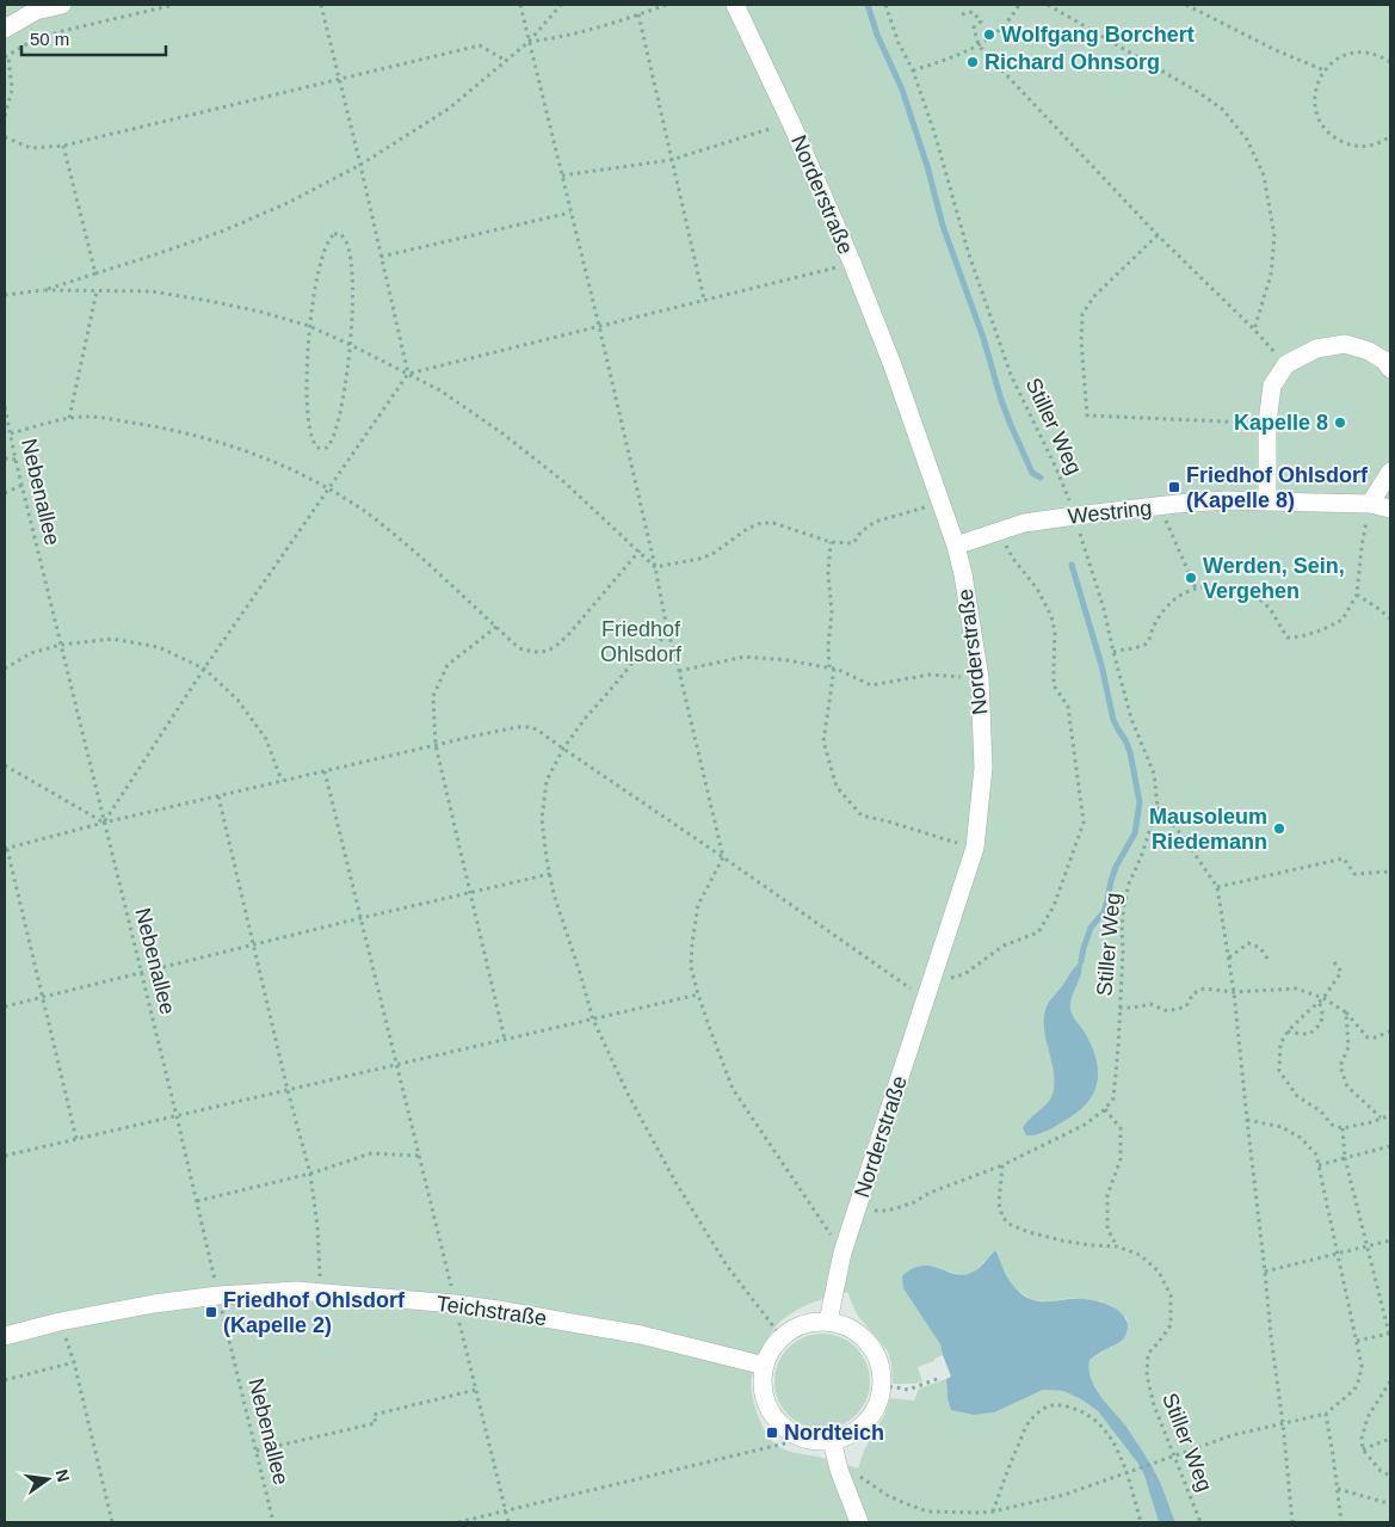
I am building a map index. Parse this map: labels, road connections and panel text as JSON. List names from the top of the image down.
{
  "streets": {
    "street": ["Norderstraße", "Westring", "Teichstraße"],
    "path": ["Stiller Weg", "Nebenallee"]
  },
  "crossings": [
    ["Norderstraße", "Westring"],
    ["Norderstraße", "Teichstraße"],
    ["Stiller Weg", "Westring"],
    ["Nebenallee", "Teichstraße"]
  ],
  "parks": ["Friedhof Ohlsdorf"],
  "places": {
    "other": [
      "Wolfgang Borchert",
      "Richard Ohnsorg",
      "Kapelle 8",
      "Werden, Sein, Vergehen",
      "Mausoleum Riedemann"
    ],
    "transit": ["Friedhof Ohlsdorf (Kapelle 8)", "Friedhof Ohlsdorf (Kapelle 2)", "Nordteich"]
  },
  "scale_bar": "50 m",
  "north": "right"
}
